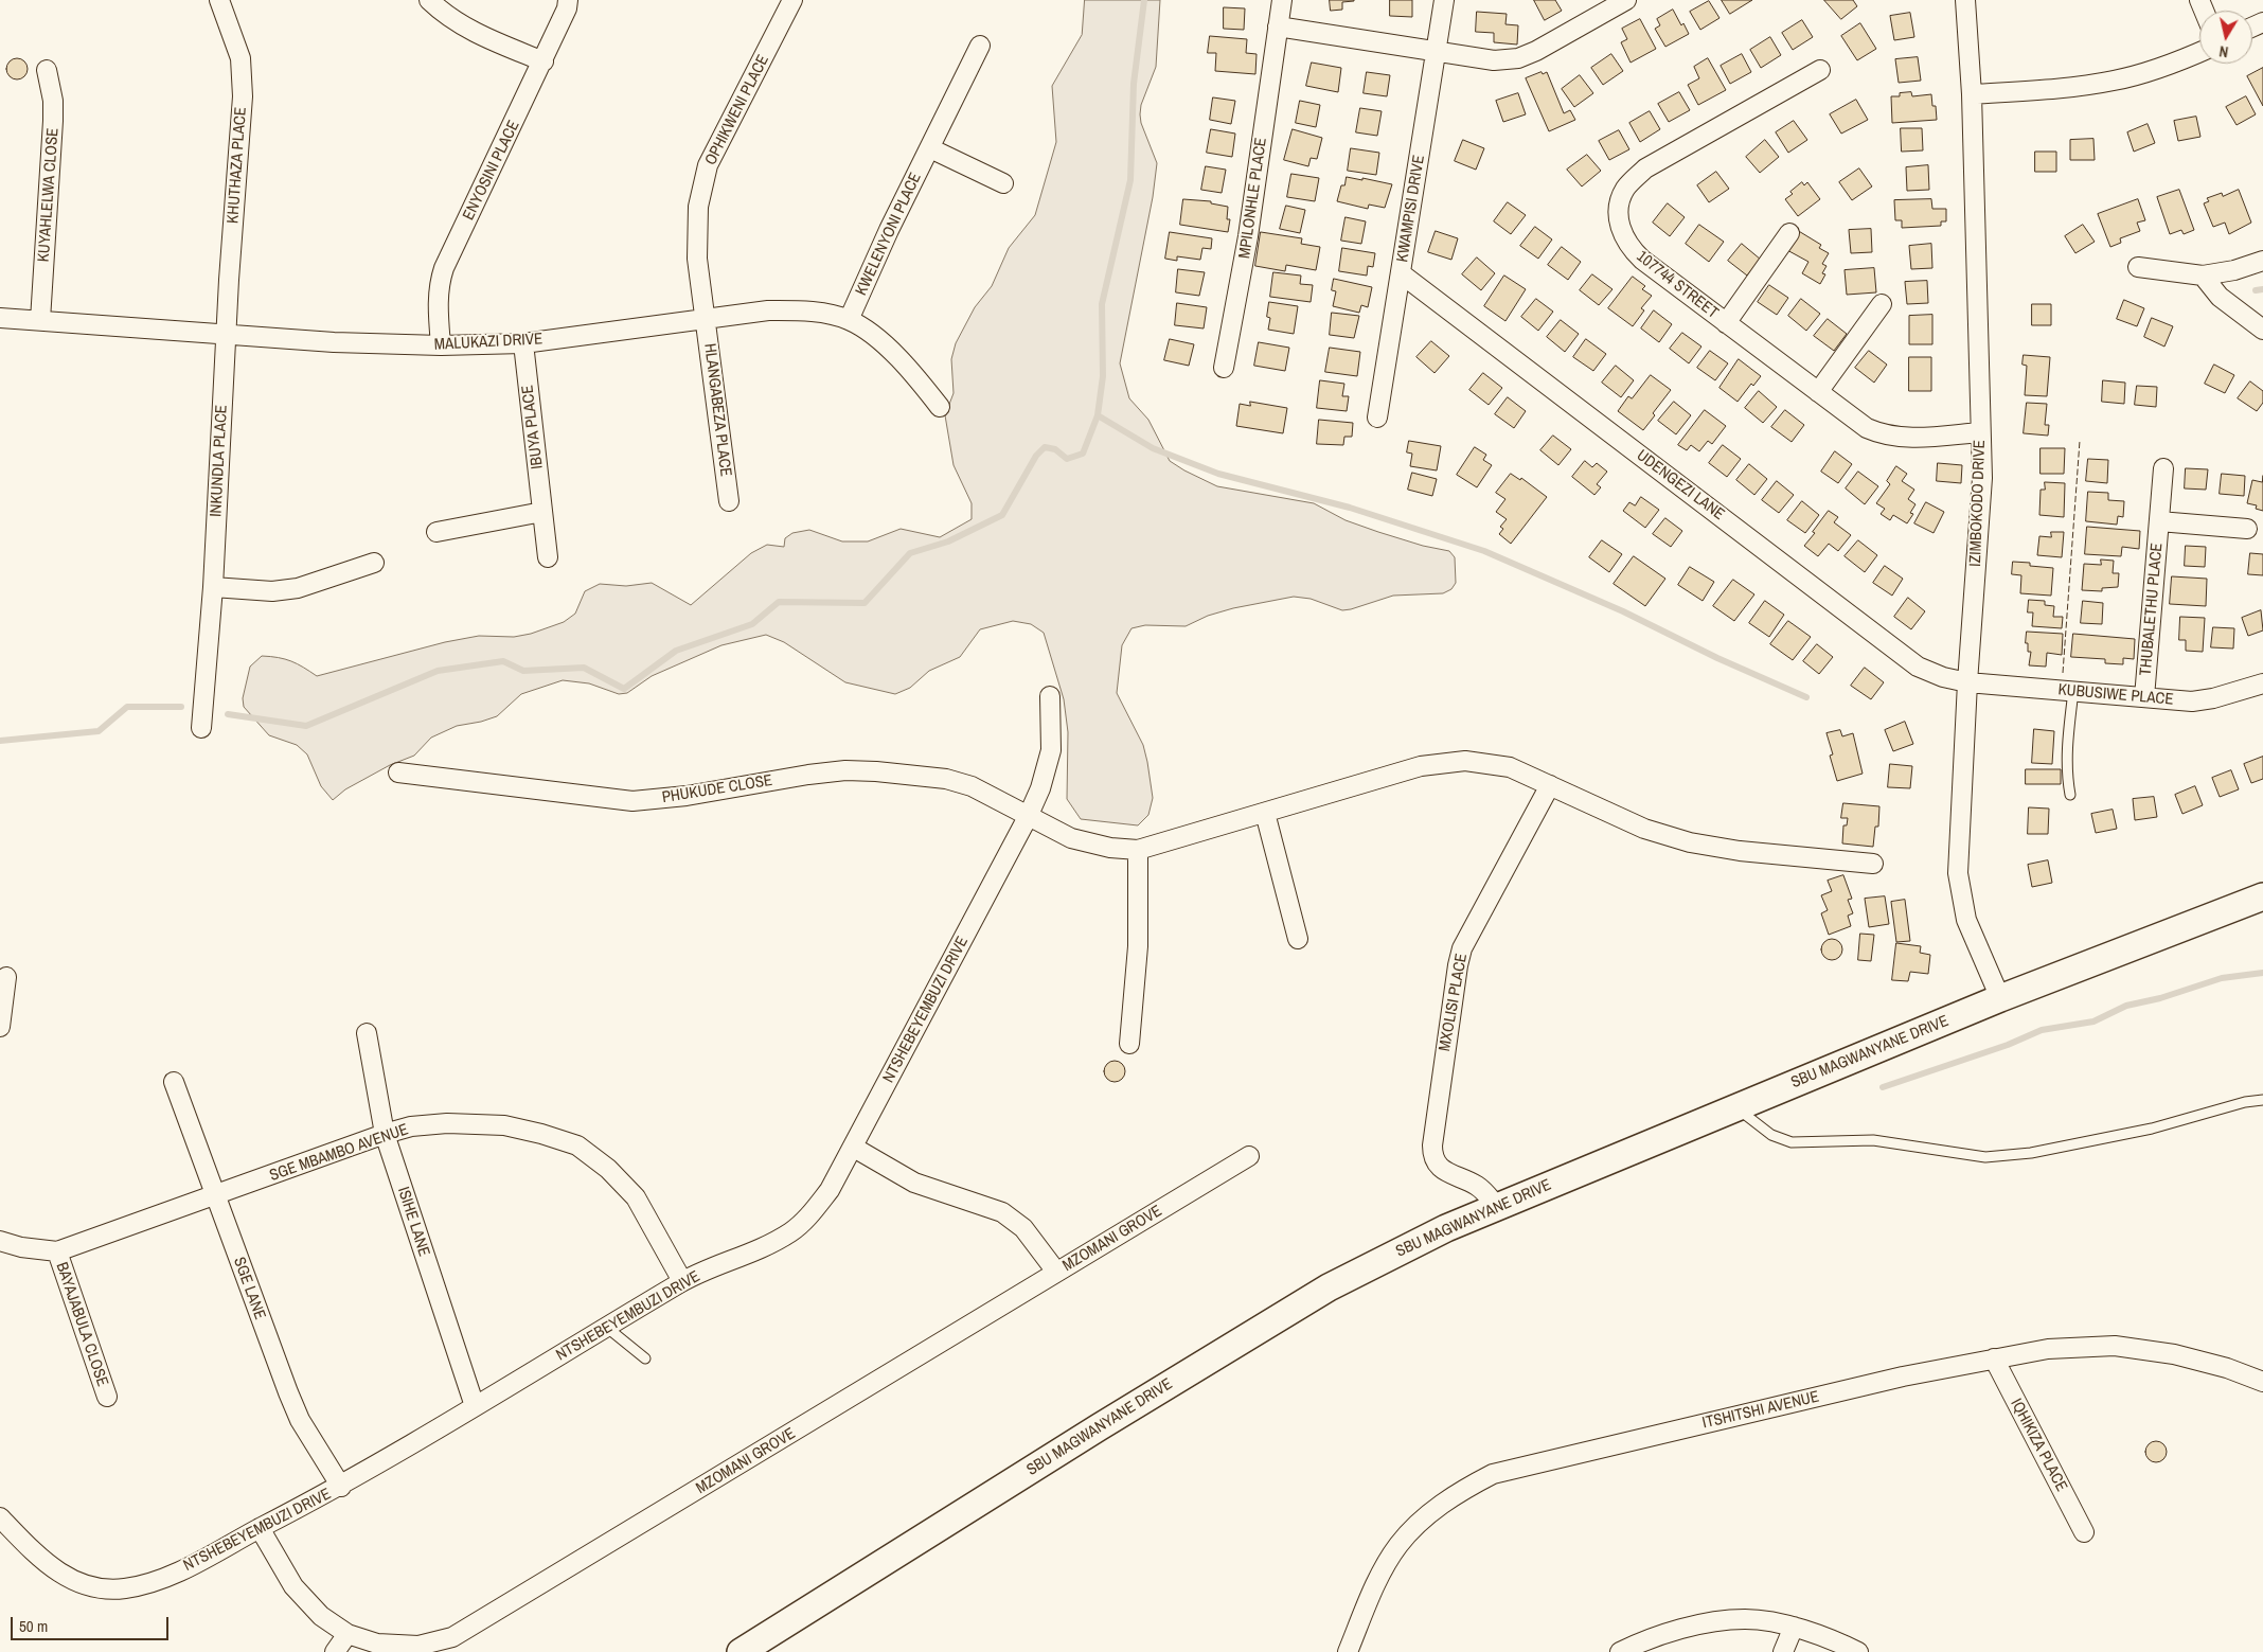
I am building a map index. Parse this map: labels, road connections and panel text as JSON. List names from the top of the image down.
{
  "streets": {
    "main road": ["SBU MAGWANYANE DRIVE"],
    "street": [
      "OPHIKWENI PLACE",
      "KHUTHAZA PLACE",
      "ENYOSINI PLACE",
      "KUYAHLELWA CLOSE",
      "MPILONHLE PLACE",
      "KWAMPISI DRIVE",
      "KWELENYONI PLACE",
      "107744 STREET",
      "MALUKAZI DRIVE",
      "HLANGABEZA PLACE",
      "IBUYA PLACE",
      "INKUNDLA PLACE",
      "UDENGEZI LANE",
      "IZIMBOKODO DRIVE",
      "THUBALETHU PLACE",
      "KUBUSIWE PLACE",
      "PHUKUDE CLOSE",
      "MXOLISI PLACE",
      "NTSHEBEYEMBUZI DRIVE",
      "SGE MBAMBO AVENUE",
      "ISIHE LANE",
      "MZOMANI GROVE",
      "SGE LANE",
      "BAYAJABULA CLOSE",
      "ITSHITSHI AVENUE",
      "IQHIKIZA PLACE"
    ]
  },
  "crossings": [
    ["OPHIKWENI PLACE", "MALUKAZI DRIVE"],
    ["OPHIKWENI PLACE", "HLANGABEZA PLACE"],
    ["KHUTHAZA PLACE", "MALUKAZI DRIVE"],
    ["KHUTHAZA PLACE", "INKUNDLA PLACE"],
    ["ENYOSINI PLACE", "MALUKAZI DRIVE"],
    ["KUYAHLELWA CLOSE", "MALUKAZI DRIVE"],
    ["KWAMPISI DRIVE", "UDENGEZI LANE"],
    ["KWELENYONI PLACE", "MALUKAZI DRIVE"],
    ["107744 STREET", "IZIMBOKODO DRIVE"],
    ["MALUKAZI DRIVE", "HLANGABEZA PLACE"],
    ["MALUKAZI DRIVE", "IBUYA PLACE"],
    ["MALUKAZI DRIVE", "INKUNDLA PLACE"],
    ["UDENGEZI LANE", "IZIMBOKODO DRIVE"],
    ["UDENGEZI LANE", "KUBUSIWE PLACE"],
    ["IZIMBOKODO DRIVE", "KUBUSIWE PLACE"],
    ["IZIMBOKODO DRIVE", "SBU MAGWANYANE DRIVE"],
    ["THUBALETHU PLACE", "KUBUSIWE PLACE"],
    ["PHUKUDE CLOSE", "NTSHEBEYEMBUZI DRIVE"],
    ["MXOLISI PLACE", "SBU MAGWANYANE DRIVE"],
    ["NTSHEBEYEMBUZI DRIVE", "SGE MBAMBO AVENUE"],
    ["NTSHEBEYEMBUZI DRIVE", "ISIHE LANE"],
    ["NTSHEBEYEMBUZI DRIVE", "MZOMANI GROVE"],
    ["NTSHEBEYEMBUZI DRIVE", "SGE LANE"],
    ["SGE MBAMBO AVENUE", "ISIHE LANE"],
    ["SGE MBAMBO AVENUE", "SGE LANE"],
    ["SGE MBAMBO AVENUE", "BAYAJABULA CLOSE"],
    ["ITSHITSHI AVENUE", "IQHIKIZA PLACE"]
  ],
  "scale_bar": "50 m",
  "north": "bottom"
}
